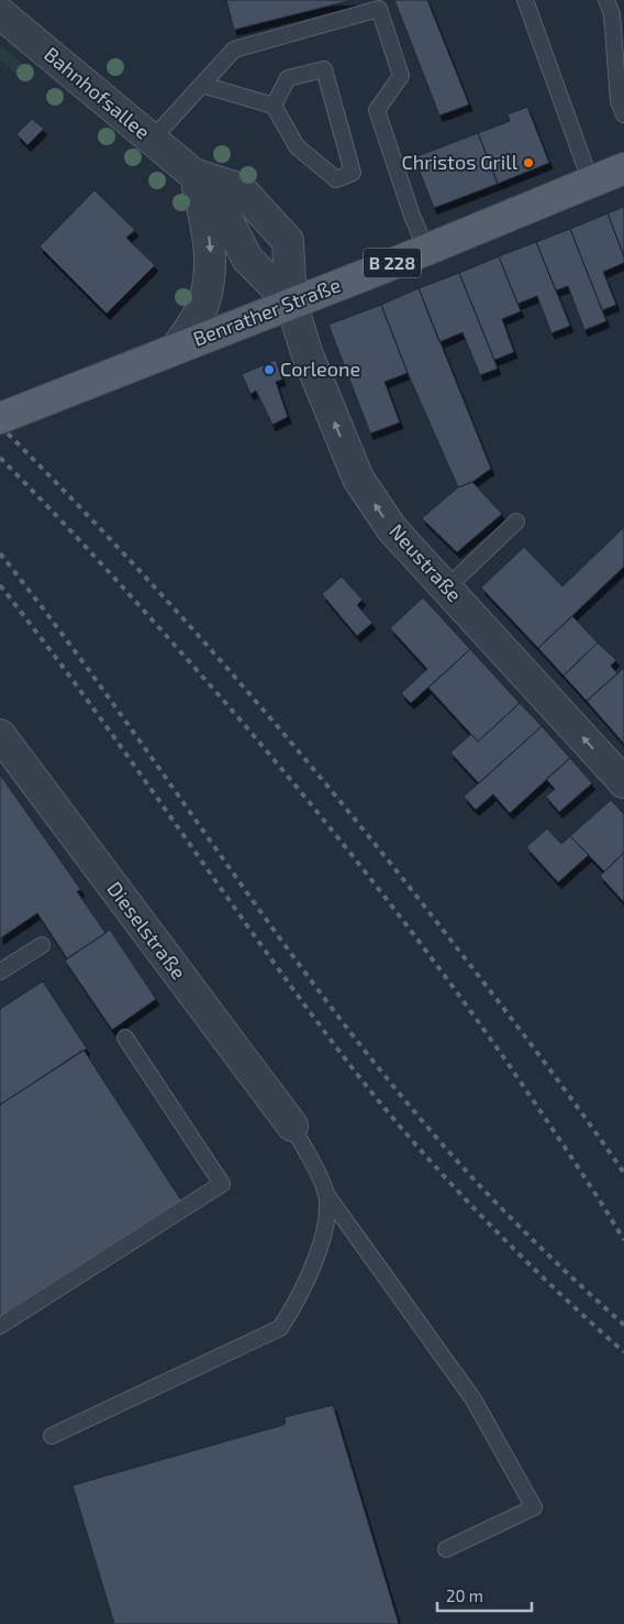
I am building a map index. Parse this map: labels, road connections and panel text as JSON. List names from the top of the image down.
{
  "streets": {
    "main road": ["B 228", "Benrather Straße"],
    "street": ["Bahnhofsallee", "Neustraße", "Dieselstraße"]
  },
  "crossings": [
    ["Bahnhofsallee", "Benrather Straße"],
    ["Bahnhofsallee", "Neustraße"],
    ["Benrather Straße", "Neustraße"]
  ],
  "one_way": ["Neustraße"],
  "places": ["Christos Grill", "Corleone"],
  "scale_bar": "20 m"
}
